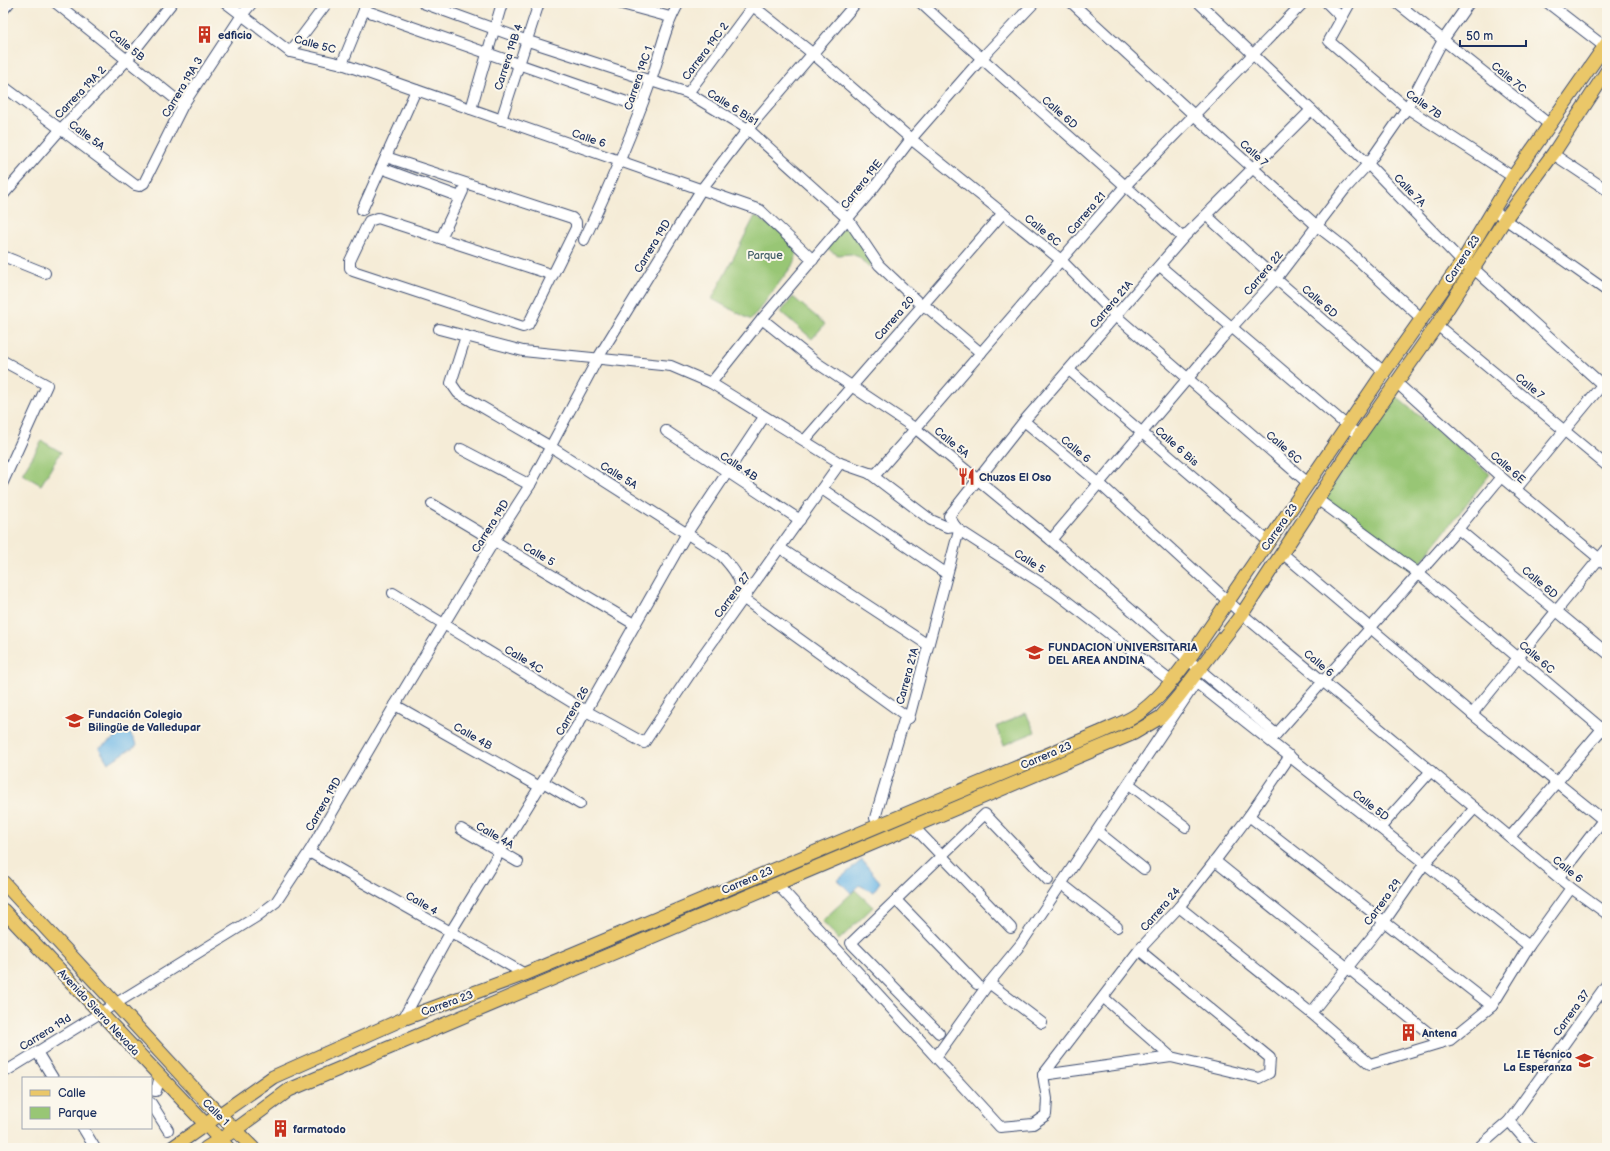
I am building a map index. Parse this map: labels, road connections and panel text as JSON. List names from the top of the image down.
{
  "streets": {
    "main road": ["Carrera 23", "Avenida Sierra Nevada", "Calle 1"],
    "street": [
      "Calle 5C",
      "Calle 5B",
      "Carrera 19C 2",
      "Carrera 19B 4",
      "Calle 7C",
      "Carrera 19C 1",
      "Carrera 19A 3",
      "Carrera 19A 2",
      "Calle 7B",
      "Calle 6 Bis1",
      "Calle 6D",
      "Calle 5A",
      "Calle 6",
      "Calle 7",
      "Carrera 19E",
      "Calle 7A",
      "Carrera 21",
      "Calle 6C",
      "Carrera 19D",
      "Carrera 22",
      "Carrera 21A",
      "Carrera 20",
      "Calle 6 Bis",
      "Calle 4B",
      "Calle 6E",
      "Calle 5",
      "Carrera 27",
      "Calle 4C",
      "Carrera 26",
      "Calle 5D",
      "Calle 4A",
      "Carrera 29",
      "Calle 4",
      "Carrera 24",
      "Carrera 37",
      "Carrera 19d"
    ]
  },
  "crossings": [
    ["Calle 5C", "Carrera 19A 3"],
    ["Calle 5C", "Calle 6"],
    ["Calle 5B", "Carrera 19A 3"],
    ["Calle 5B", "Carrera 19A 2"],
    ["Carrera 19C 2", "Calle 6 Bis1"],
    ["Carrera 19C 2", "Calle 6C"],
    ["Carrera 19B 4", "Calle 6 Bis1"],
    ["Carrera 19B 4", "Calle 6"],
    ["Calle 7C", "Carrera 23"],
    ["Calle 7C", "Carrera 22"],
    ["Carrera 19C 1", "Calle 6 Bis1"],
    ["Carrera 19C 1", "Calle 6"],
    ["Carrera 19A 3", "Calle 5A"],
    ["Carrera 19A 2", "Calle 5A"],
    ["Calle 7B", "Carrera 23"],
    ["Calle 7B", "Carrera 22"],
    ["Calle 6 Bis1", "Carrera 19E"],
    ["Calle 6 Bis1", "Carrera 21"],
    ["Calle 6 Bis1", "Carrera 19D"],
    ["Calle 6 Bis1", "Carrera 20"],
    ["Calle 6D", "Carrera 19E"],
    ["Calle 6D", "Carrera 21"],
    ["Calle 6D", "Carrera 23"],
    ["Calle 6D", "Carrera 22"],
    ["Calle 6D", "Carrera 21A"],
    ["Calle 5A", "Carrera 19E"],
    ["Calle 5A", "Carrera 21"],
    ["Calle 5A", "Carrera 19D"],
    ["Calle 5A", "Carrera 23"],
    ["Calle 5A", "Carrera 22"],
    ["Calle 5A", "Carrera 21A"],
    ["Calle 5A", "Carrera 20"],
    ["Calle 5A", "Calle 5"],
    ["Calle 5A", "Carrera 27"],
    ["Calle 5A", "Carrera 26"],
    ["Calle 5A", "Calle 5D"],
    ["Calle 6", "Carrera 19E"],
    ["Calle 6", "Carrera 19D"],
    ["Calle 6", "Carrera 23"],
    ["Calle 6", "Carrera 22"],
    ["Calle 6", "Carrera 21A"],
    ["Calle 6", "Carrera 29"],
    ["Calle 7", "Carrera 21"],
    ["Calle 7", "Carrera 23"],
    ["Calle 7", "Carrera 22"],
    ["Calle 7", "Carrera 21A"],
    ["Carrera 19E", "Calle 6C"],
    ["Carrera 19E", "Calle 5"],
    ["Calle 7A", "Carrera 21"],
    ["Calle 7A", "Carrera 23"],
    ["Calle 7A", "Carrera 22"],
    ["Calle 7A", "Carrera 21A"],
    ["Carrera 21", "Calle 6C"],
    ["Carrera 21", "Calle 5"],
    ["Calle 6C", "Carrera 19D"],
    ["Calle 6C", "Carrera 23"],
    ["Calle 6C", "Carrera 22"],
    ["Calle 6C", "Carrera 21A"],
    ["Calle 6C", "Carrera 20"],
    ["Carrera 19D", "Calle 4B"],
    ["Carrera 19D", "Calle 5"],
    ["Carrera 19D", "Calle 4C"],
    ["Carrera 19D", "Calle 4"],
    ["Carrera 19D", "Avenida Sierra Nevada"],
    ["Carrera 19D", "Carrera 19d"],
    ["Carrera 23", "Carrera 21A"],
    ["Carrera 23", "Calle 6 Bis"],
    ["Carrera 23", "Calle 6E"],
    ["Carrera 23", "Calle 5"],
    ["Carrera 23", "Carrera 26"],
    ["Carrera 23", "Calle 4"],
    ["Carrera 23", "Avenida Sierra Nevada"],
    ["Carrera 23", "Calle 1"],
    ["Carrera 22", "Calle 6 Bis"],
    ["Carrera 21A", "Calle 6 Bis"],
    ["Carrera 21A", "Calle 5"],
    ["Carrera 20", "Calle 5"],
    ["Calle 4B", "Carrera 27"],
    ["Calle 4B", "Carrera 26"],
    ["Calle 5", "Carrera 27"],
    ["Calle 5", "Carrera 26"],
    ["Carrera 27", "Calle 4C"],
    ["Calle 4C", "Carrera 26"],
    ["Carrera 26", "Calle 4A"],
    ["Carrera 26", "Calle 4"],
    ["Calle 5D", "Carrera 29"],
    ["Calle 5D", "Carrera 24"],
    ["Avenida Sierra Nevada", "Carrera 19d"],
    ["Avenida Sierra Nevada", "Calle 1"]
  ],
  "parks": ["Parque"],
  "places": {
    "building": ["edficio", "Antena", "farmatodo"],
    "restaurant": ["Chuzos El Oso"],
    "school or university": ["FUNDACION UNIVERSITARIA DEL AREA ANDINA", "Fundación Colegio Bilingüe de Valledupar", "I.E Técnico La Esperanza"]
  },
  "legend": ["Calle", "Parque"],
  "scale_bar": "50 m"
}
